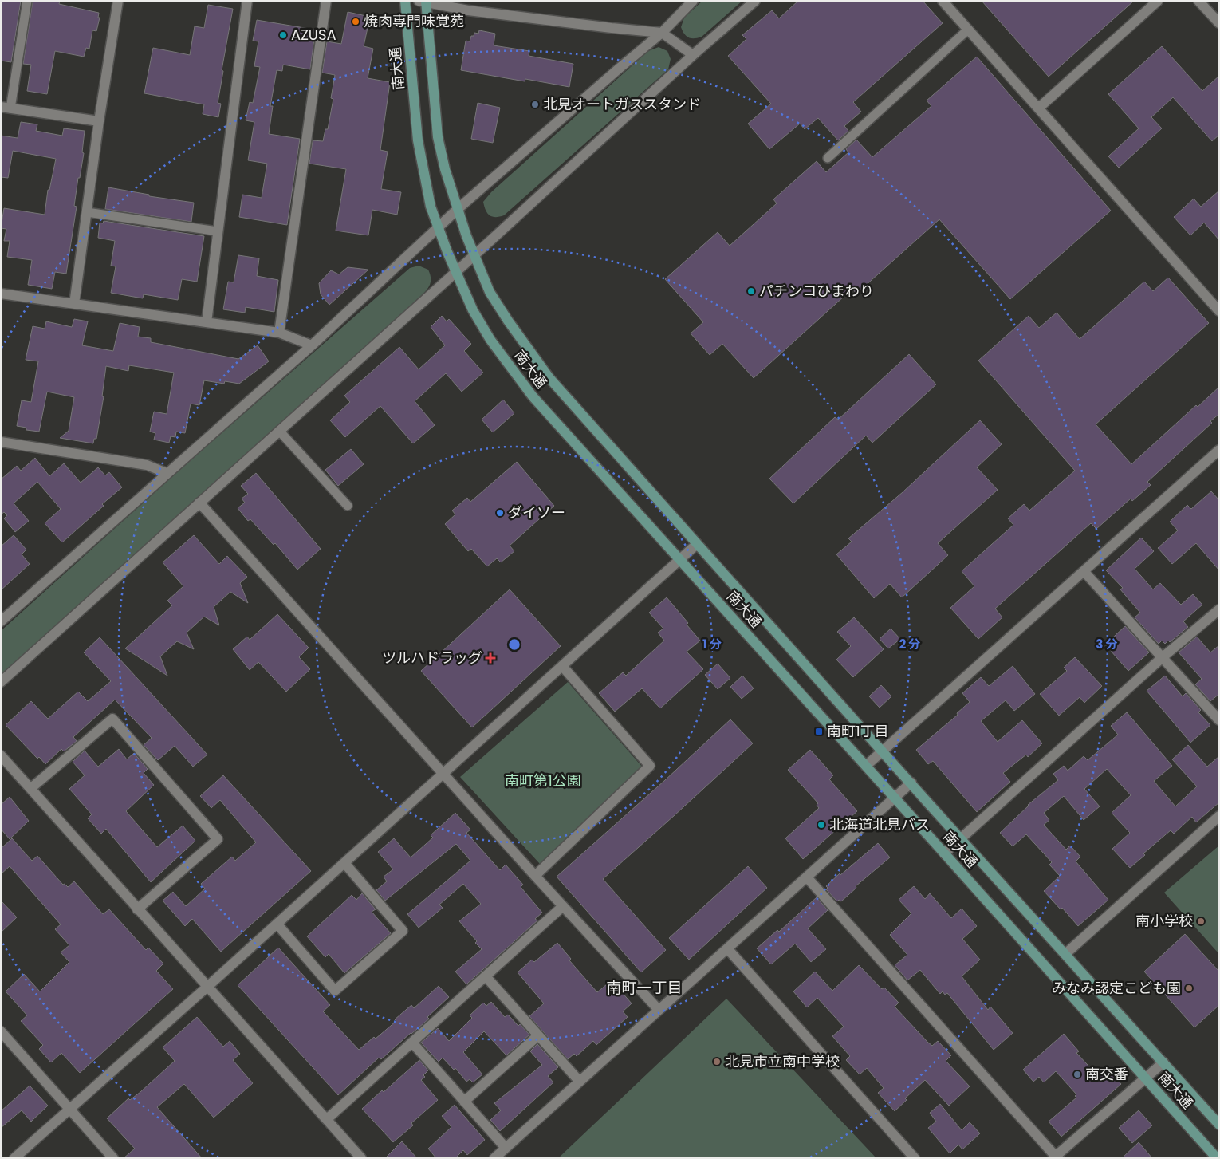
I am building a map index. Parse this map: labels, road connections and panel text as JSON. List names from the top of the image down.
{
  "streets": {
    "street": ["南大通"]
  },
  "districts": ["南町一丁目"],
  "parks": ["南町第1公園"],
  "places": {
    "other": [
      "焼肉専門味覚苑",
      "AZUSA",
      "北見オートガススタンド",
      "パチンコひまわり",
      "ダイソー",
      "北海道北見バス",
      "南小学校",
      "みなみ認定こども園",
      "北見市立南中学校",
      "南交番"
    ],
    "health": ["ツルハドラッグ"],
    "transit": ["南町1丁目"]
  },
  "rings": ["1 分", "2 分", "3 分"]
}
